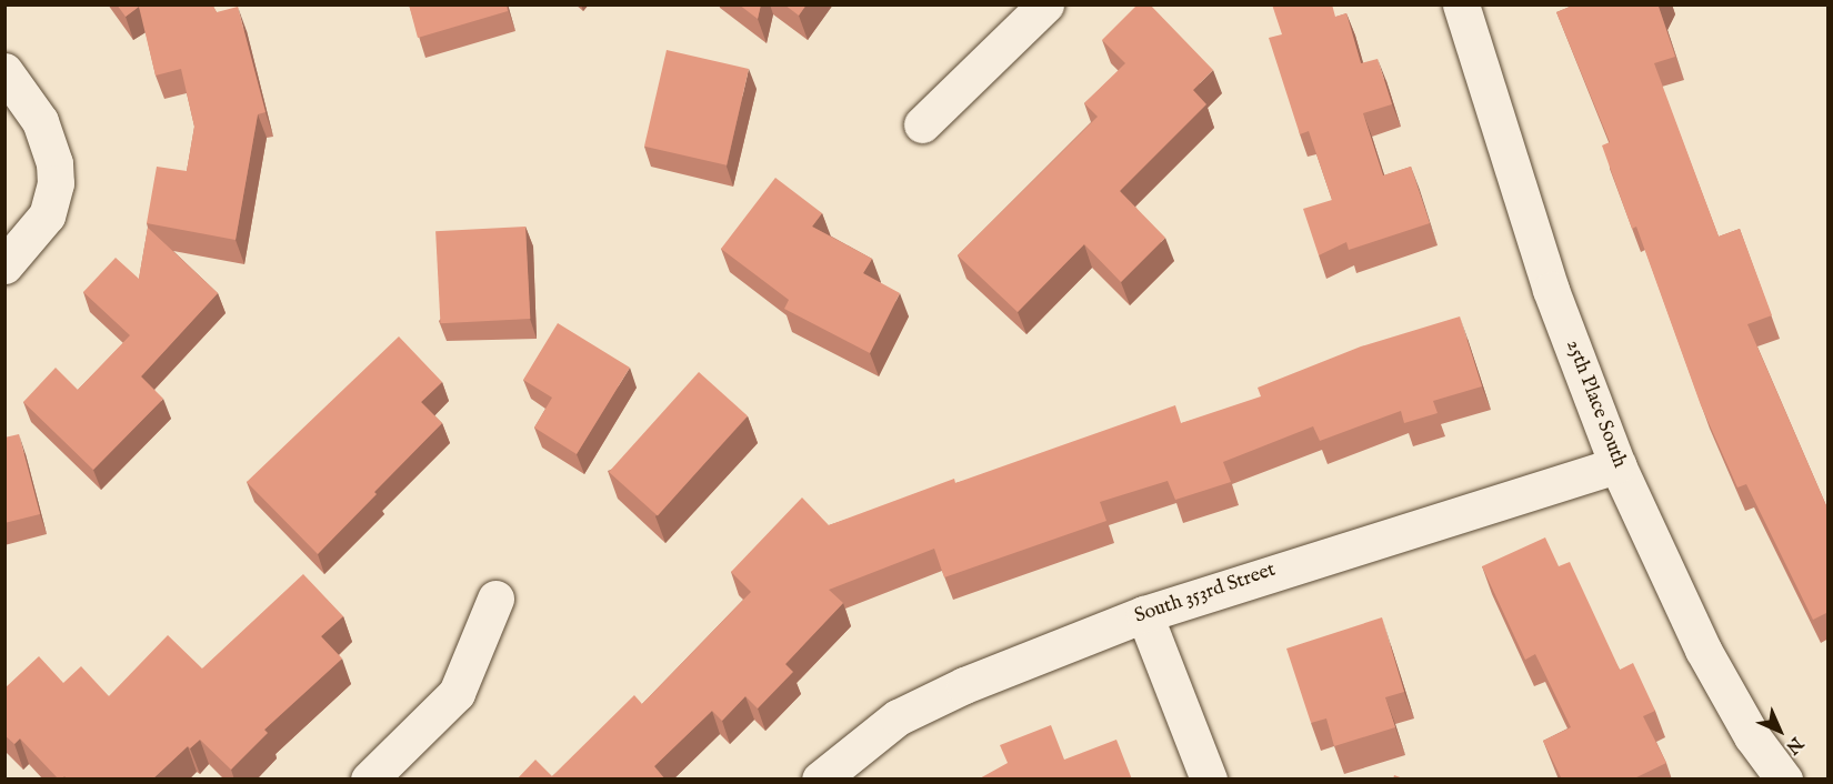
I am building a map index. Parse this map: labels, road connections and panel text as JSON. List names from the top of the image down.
{
  "streets": {
    "street": ["25th Place South", "South 353rd Street"]
  },
  "crossings": [
    ["25th Place South", "South 353rd Street"]
  ],
  "north": "bottom right"
}
